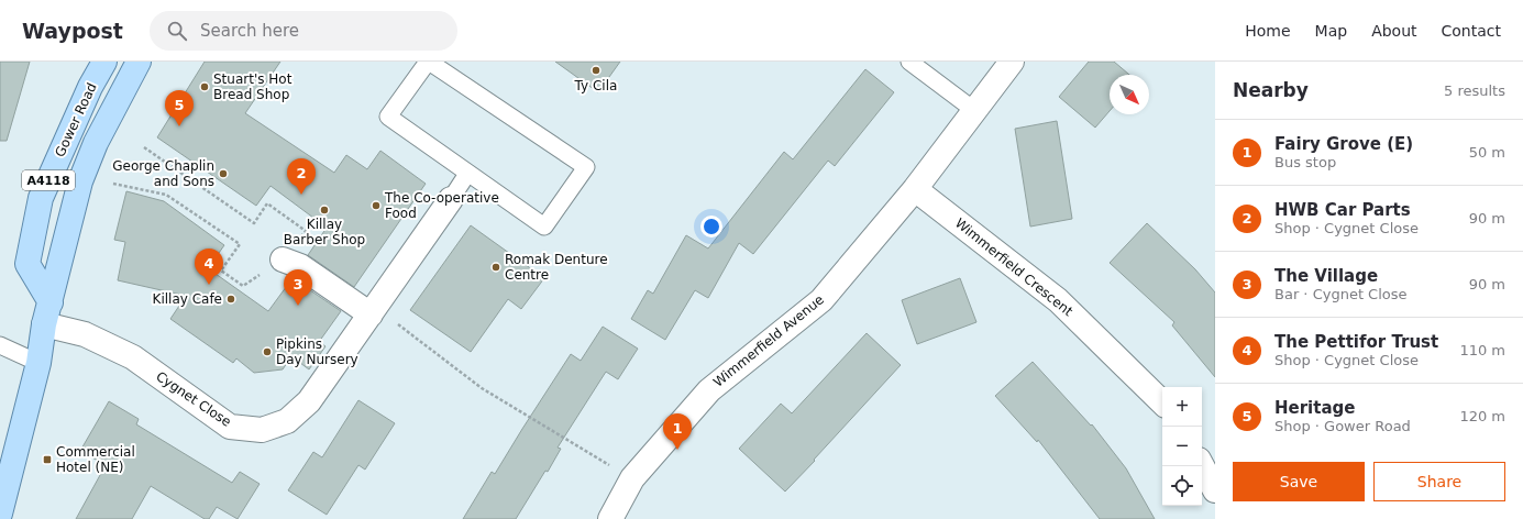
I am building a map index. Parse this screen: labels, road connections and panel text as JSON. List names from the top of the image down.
{
  "streets": {
    "main road": ["Gower Road", "A4118"],
    "street": ["Wimmerfield Crescent", "Wimmerfield Avenue", "Cygnet Close"]
  },
  "crossings": [
    ["Gower Road", "A4118"],
    ["Gower Road", "Cygnet Close"],
    ["A4118", "Cygnet Close"],
    ["Wimmerfield Crescent", "Wimmerfield Avenue"]
  ],
  "places": {
    "other": [
      "Ty Cila",
      "Stuart's Hot Bread Shop",
      "George Chaplin and Sons",
      "The Co-operative Food",
      "Killay Barber Shop",
      "Romak Denture Centre",
      "Killay Cafe",
      "Pipkins Day Nursery"
    ],
    "transit": ["Commercial Hotel (NE)"]
  },
  "north": "bottom right",
  "page": {
    "header": "Waypost",
    "search": "Search here",
    "nav": [
      "Home",
      "Map",
      "About",
      "Contact"
    ],
    "heading": ["Nearby", "5 results"],
    "pins": [
      "5",
      "2",
      "4",
      "3",
      "1"
    ],
    "list": [
      {
        "mark": "1",
        "name": "Fairy Grove (E)",
        "note": "Bus stop",
        "value": "50 m"
      },
      {
        "mark": "2",
        "name": "HWB Car Parts",
        "note": "Shop · Cygnet Close",
        "value": "90 m"
      },
      {
        "mark": "3",
        "name": "The Village",
        "note": "Bar · Cygnet Close",
        "value": "90 m"
      },
      {
        "mark": "4",
        "name": "The Pettifor Trust",
        "note": "Shop · Cygnet Close",
        "value": "110 m"
      },
      {
        "mark": "5",
        "name": "Heritage",
        "note": "Shop · Gower Road",
        "value": "120 m"
      }
    ],
    "map_buttons": ["+", "−"],
    "buttons": ["Save", "Share"]
  }
}
